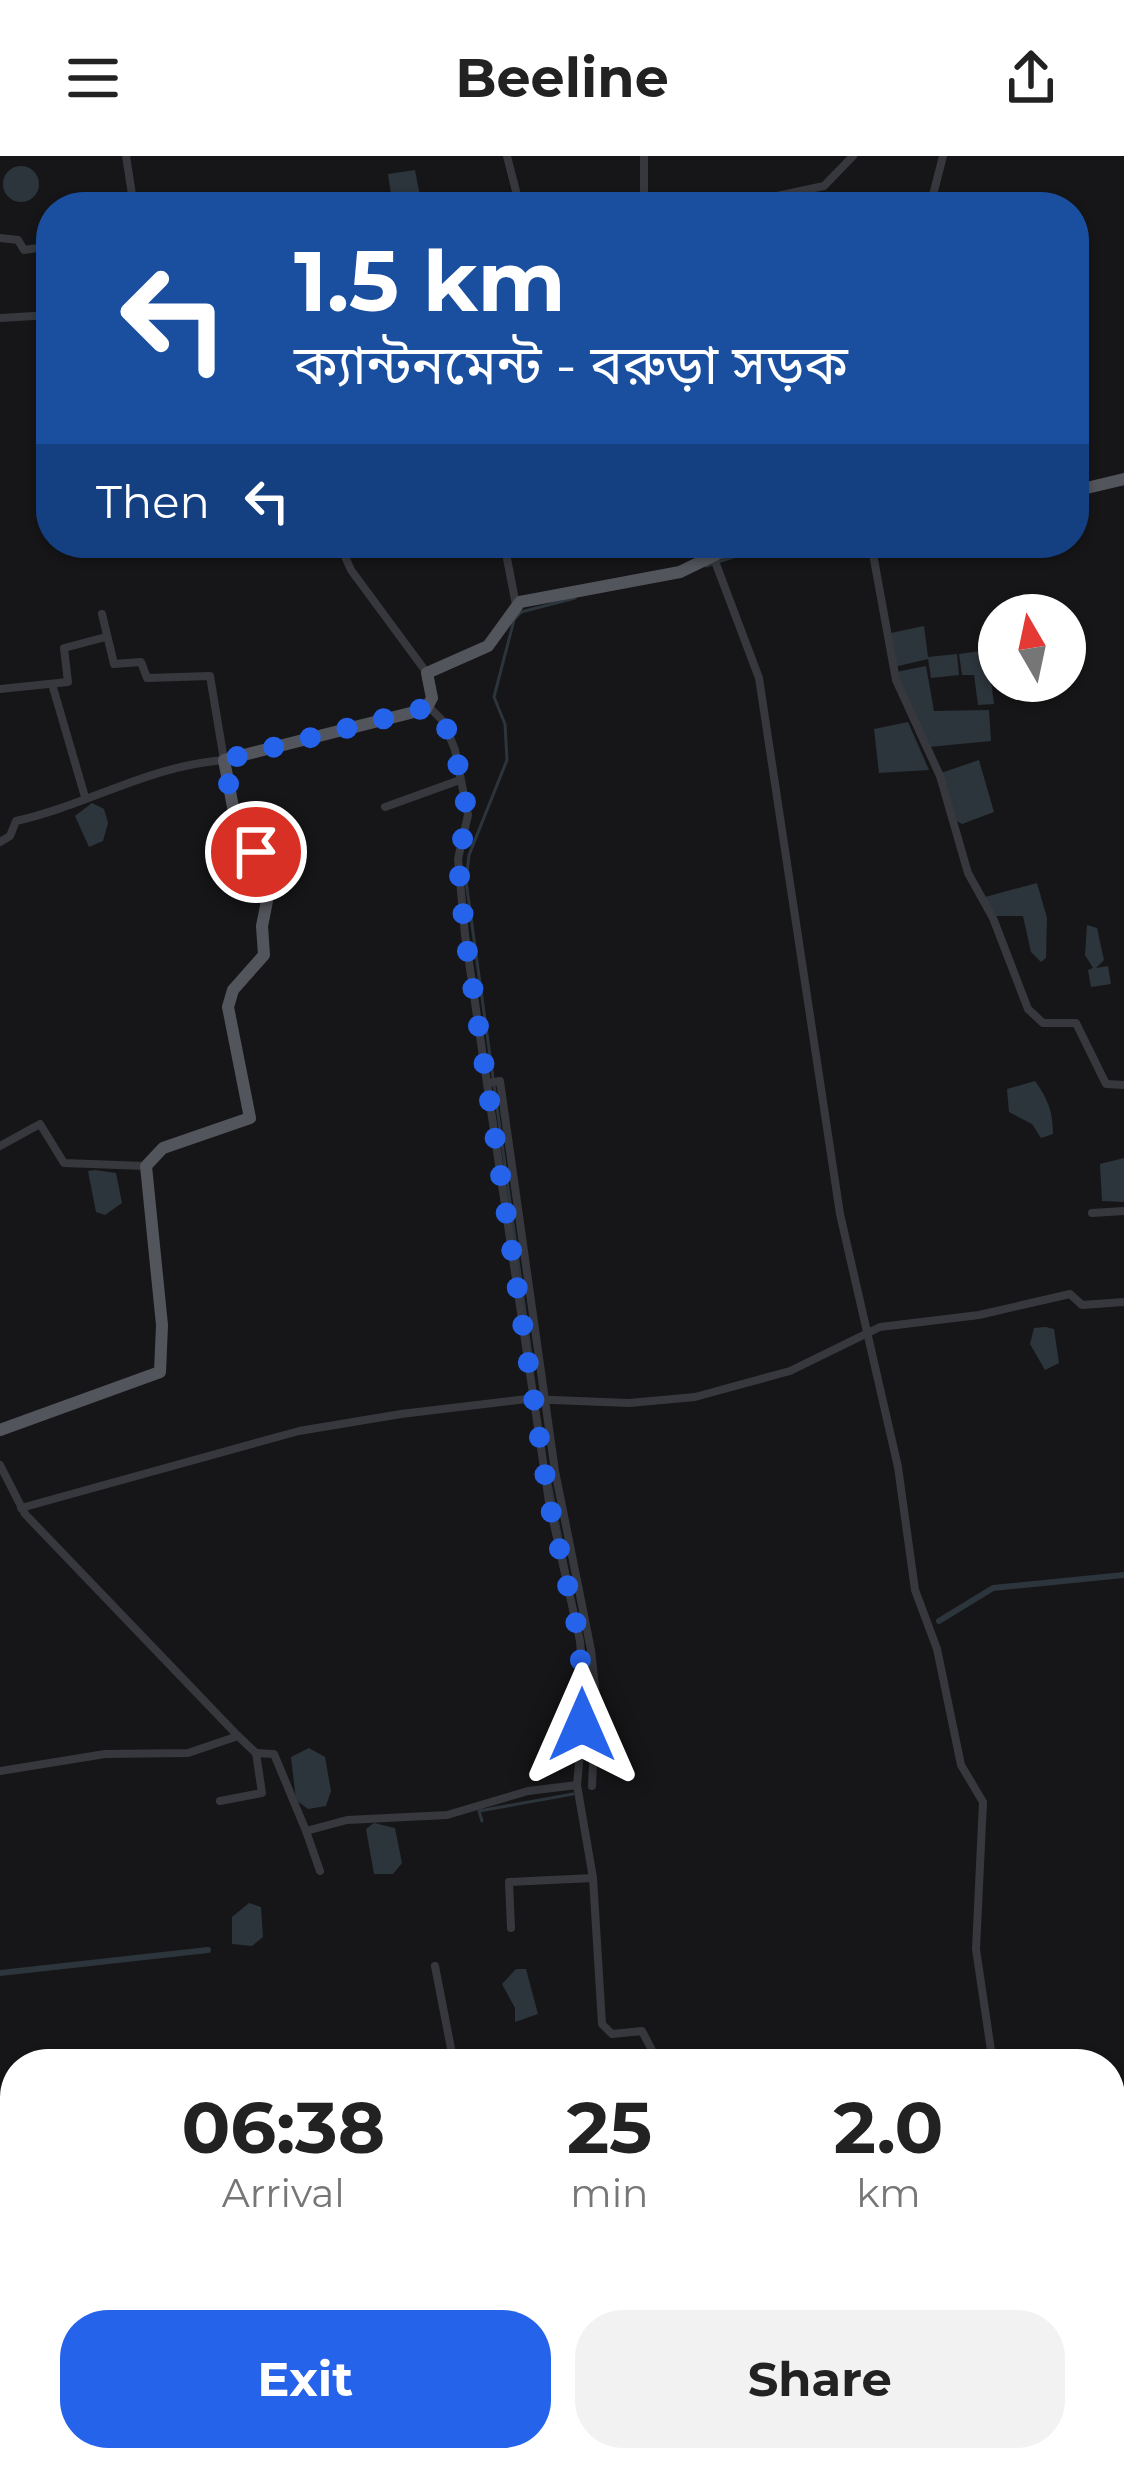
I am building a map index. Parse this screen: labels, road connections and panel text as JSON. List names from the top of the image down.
{
  "north": "top",
  "page": {
    "header": "Beeline",
    "turn": ["1.5 km", "ক্যান্টনমেন্ট - বরুড়া সড়ক"],
    "then": "Then",
    "eta": [
      "06:38",
      "Arrival",
      "25",
      "min",
      "2.0",
      "km"
    ],
    "buttons": ["Exit", "Share"]
  }
}
